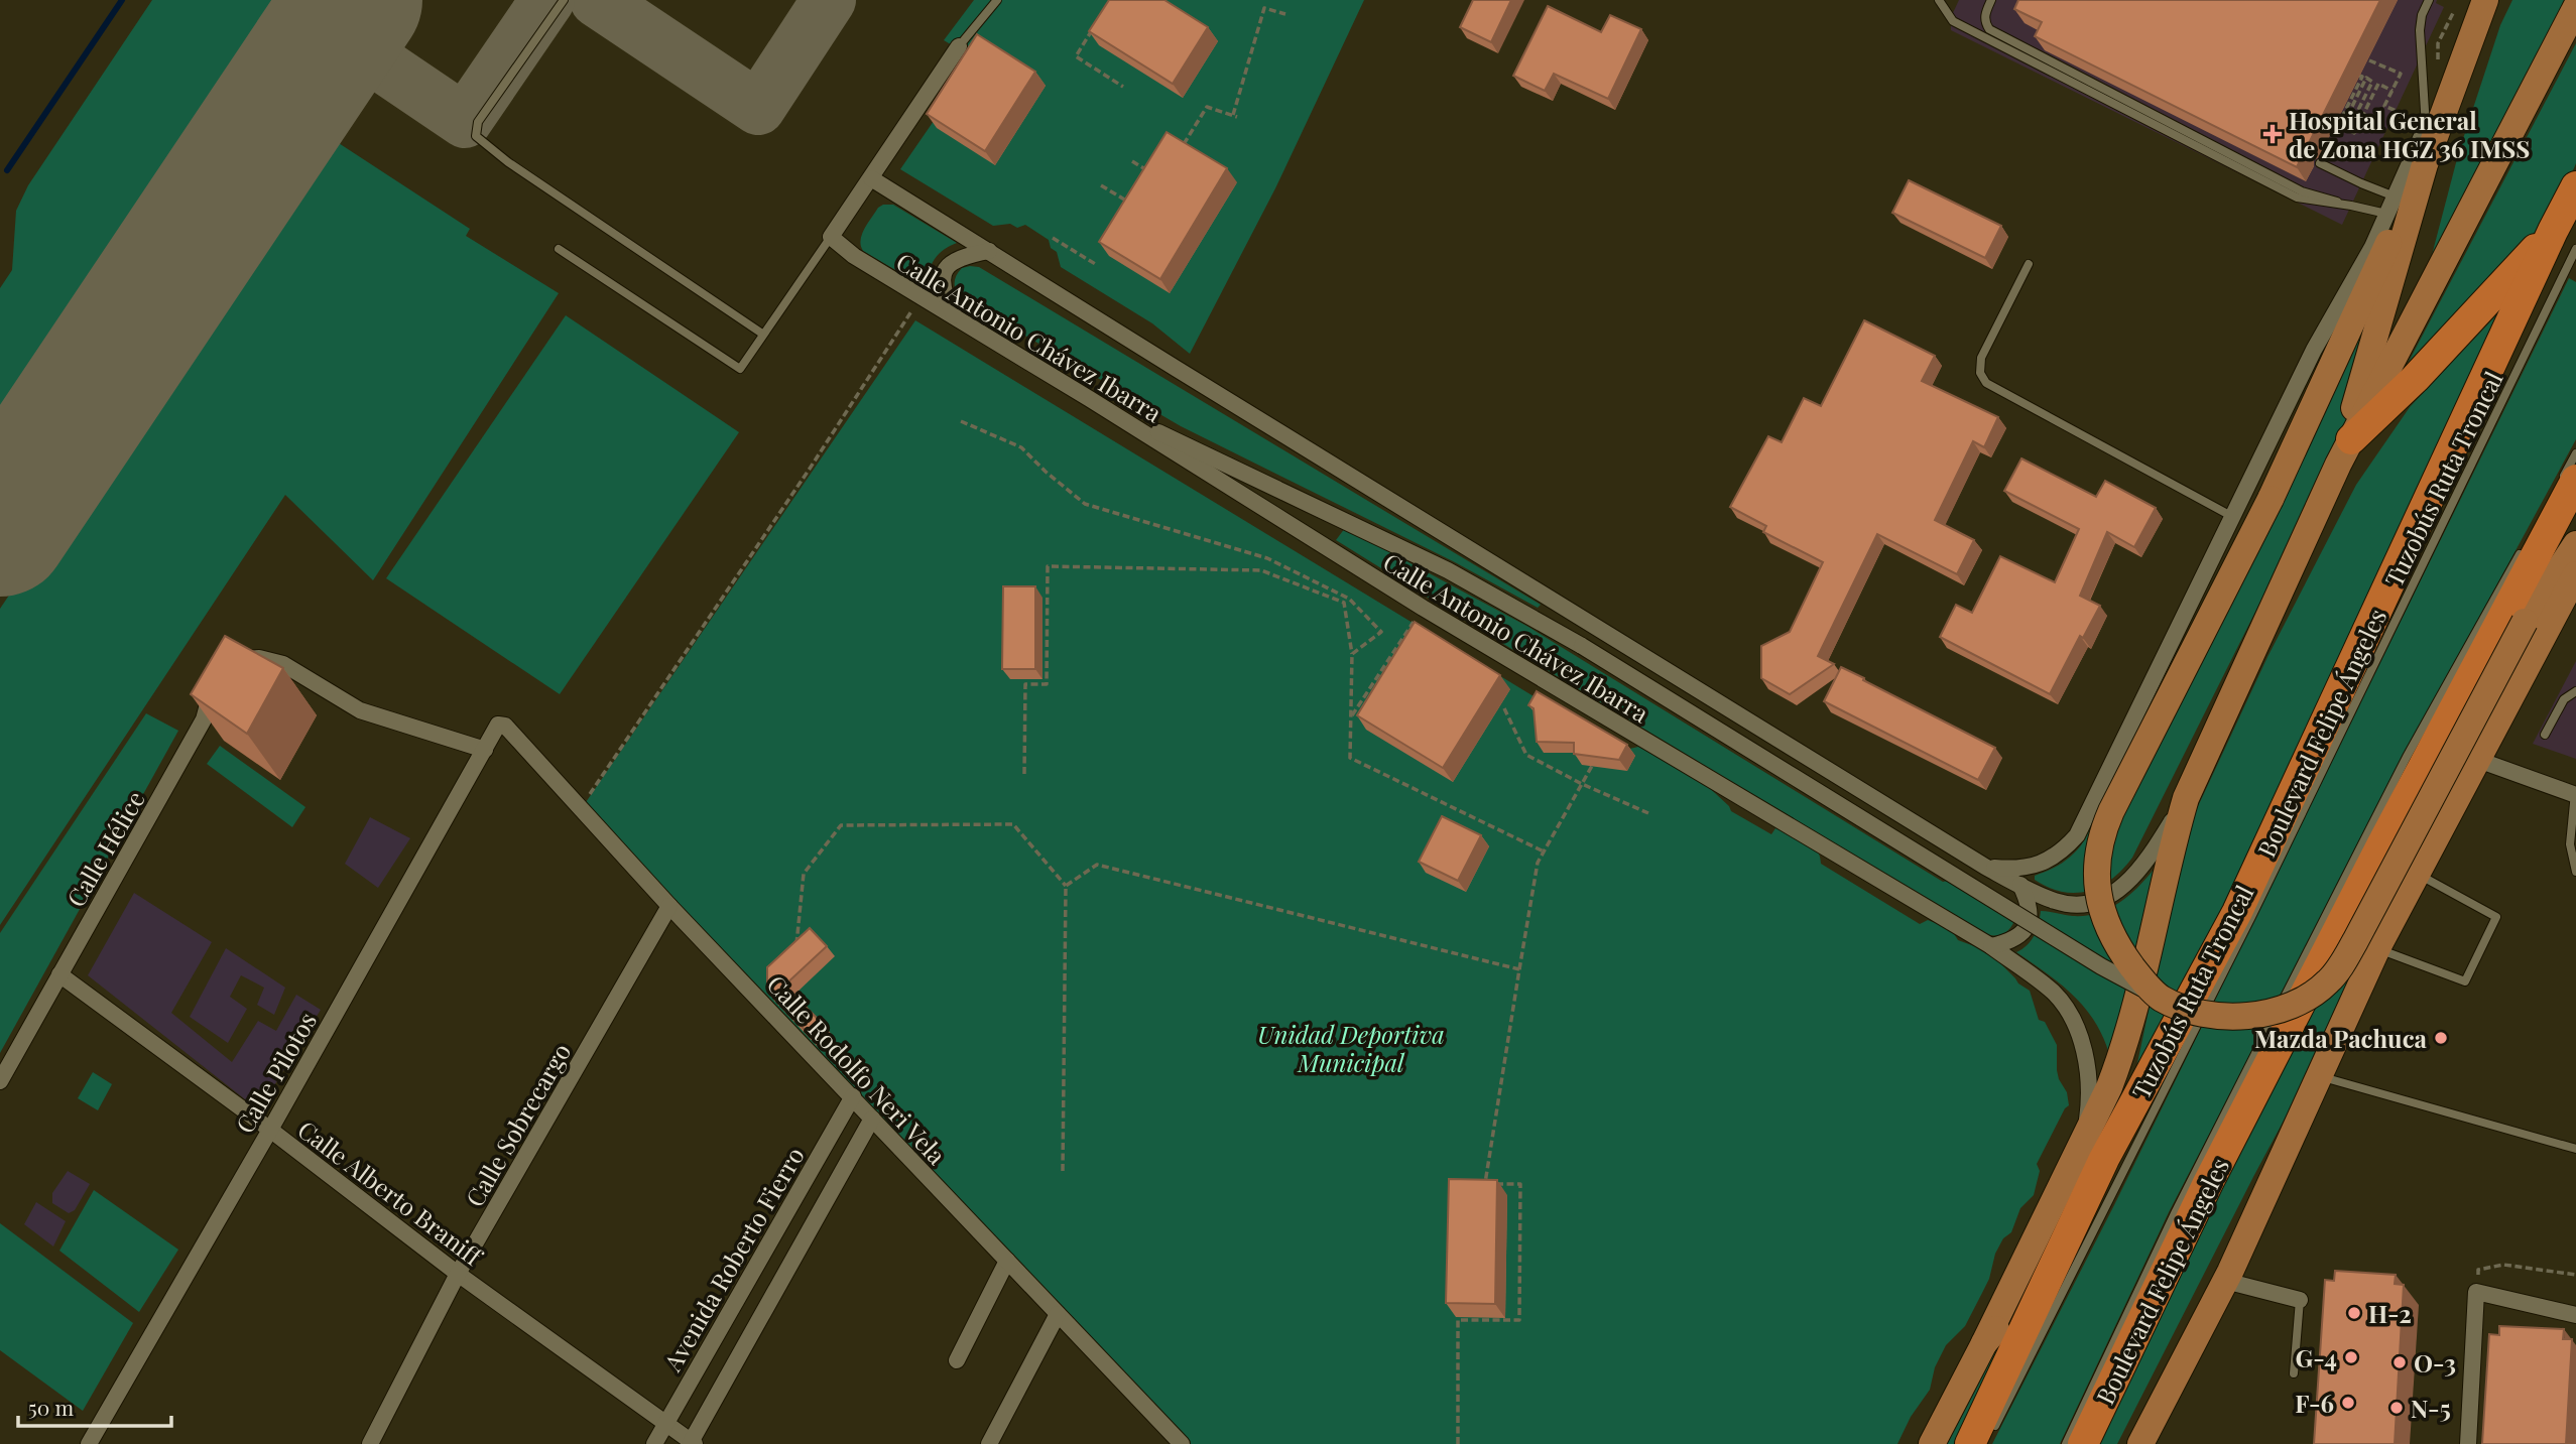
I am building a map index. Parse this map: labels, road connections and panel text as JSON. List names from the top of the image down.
{
  "streets": {
    "highway": ["Boulevard Felipe Ángeles"],
    "street": [
      "Calle Antonio Chávez Ibarra",
      "Calle Hélice",
      "Calle Rodolfo Neri Vela",
      "Calle Pilotos",
      "Calle Sobrecargo",
      "Calle Alberto Braniff",
      "Avenida Roberto Fierro"
    ],
    "lane": ["Tuzobús Ruta Troncal"]
  },
  "crossings": [
    ["Tuzobús Ruta Troncal", "Boulevard Felipe Ángeles"],
    ["Calle Hélice", "Calle Alberto Braniff"],
    ["Calle Rodolfo Neri Vela", "Calle Pilotos"],
    ["Calle Rodolfo Neri Vela", "Calle Sobrecargo"],
    ["Calle Rodolfo Neri Vela", "Avenida Roberto Fierro"],
    ["Calle Pilotos", "Calle Alberto Braniff"],
    ["Calle Sobrecargo", "Calle Alberto Braniff"],
    ["Calle Alberto Braniff", "Avenida Roberto Fierro"]
  ],
  "parks": ["Unidad Deportiva Municipal"],
  "places": {
    "health": ["Hospital General de Zona HGZ 36 IMSS"],
    "other": [
      "Mazda Pachuca",
      "H-2",
      "G-4",
      "O-3",
      "F-6",
      "N-5"
    ]
  },
  "scale_bar": "50 m"
}
